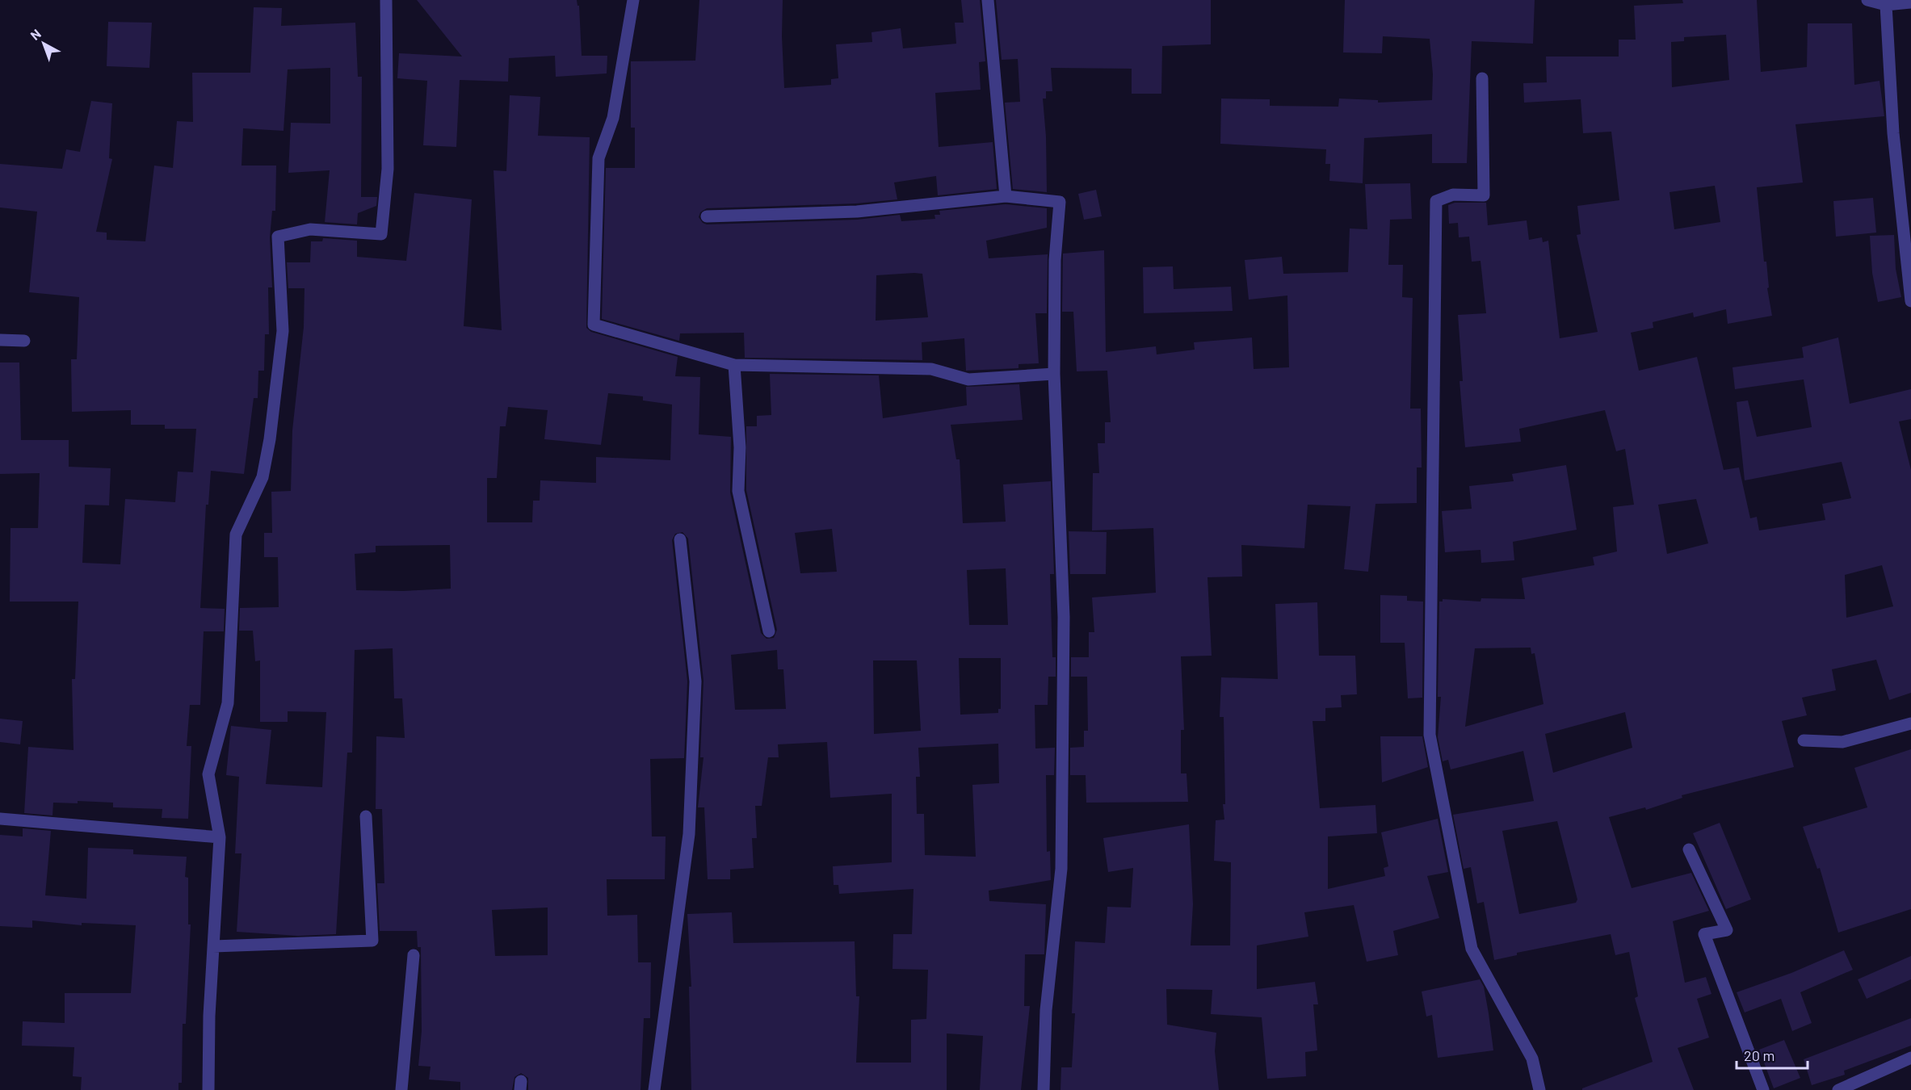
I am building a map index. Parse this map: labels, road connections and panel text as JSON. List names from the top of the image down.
{
  "scale_bar": "20 m",
  "north": "top left"
}
